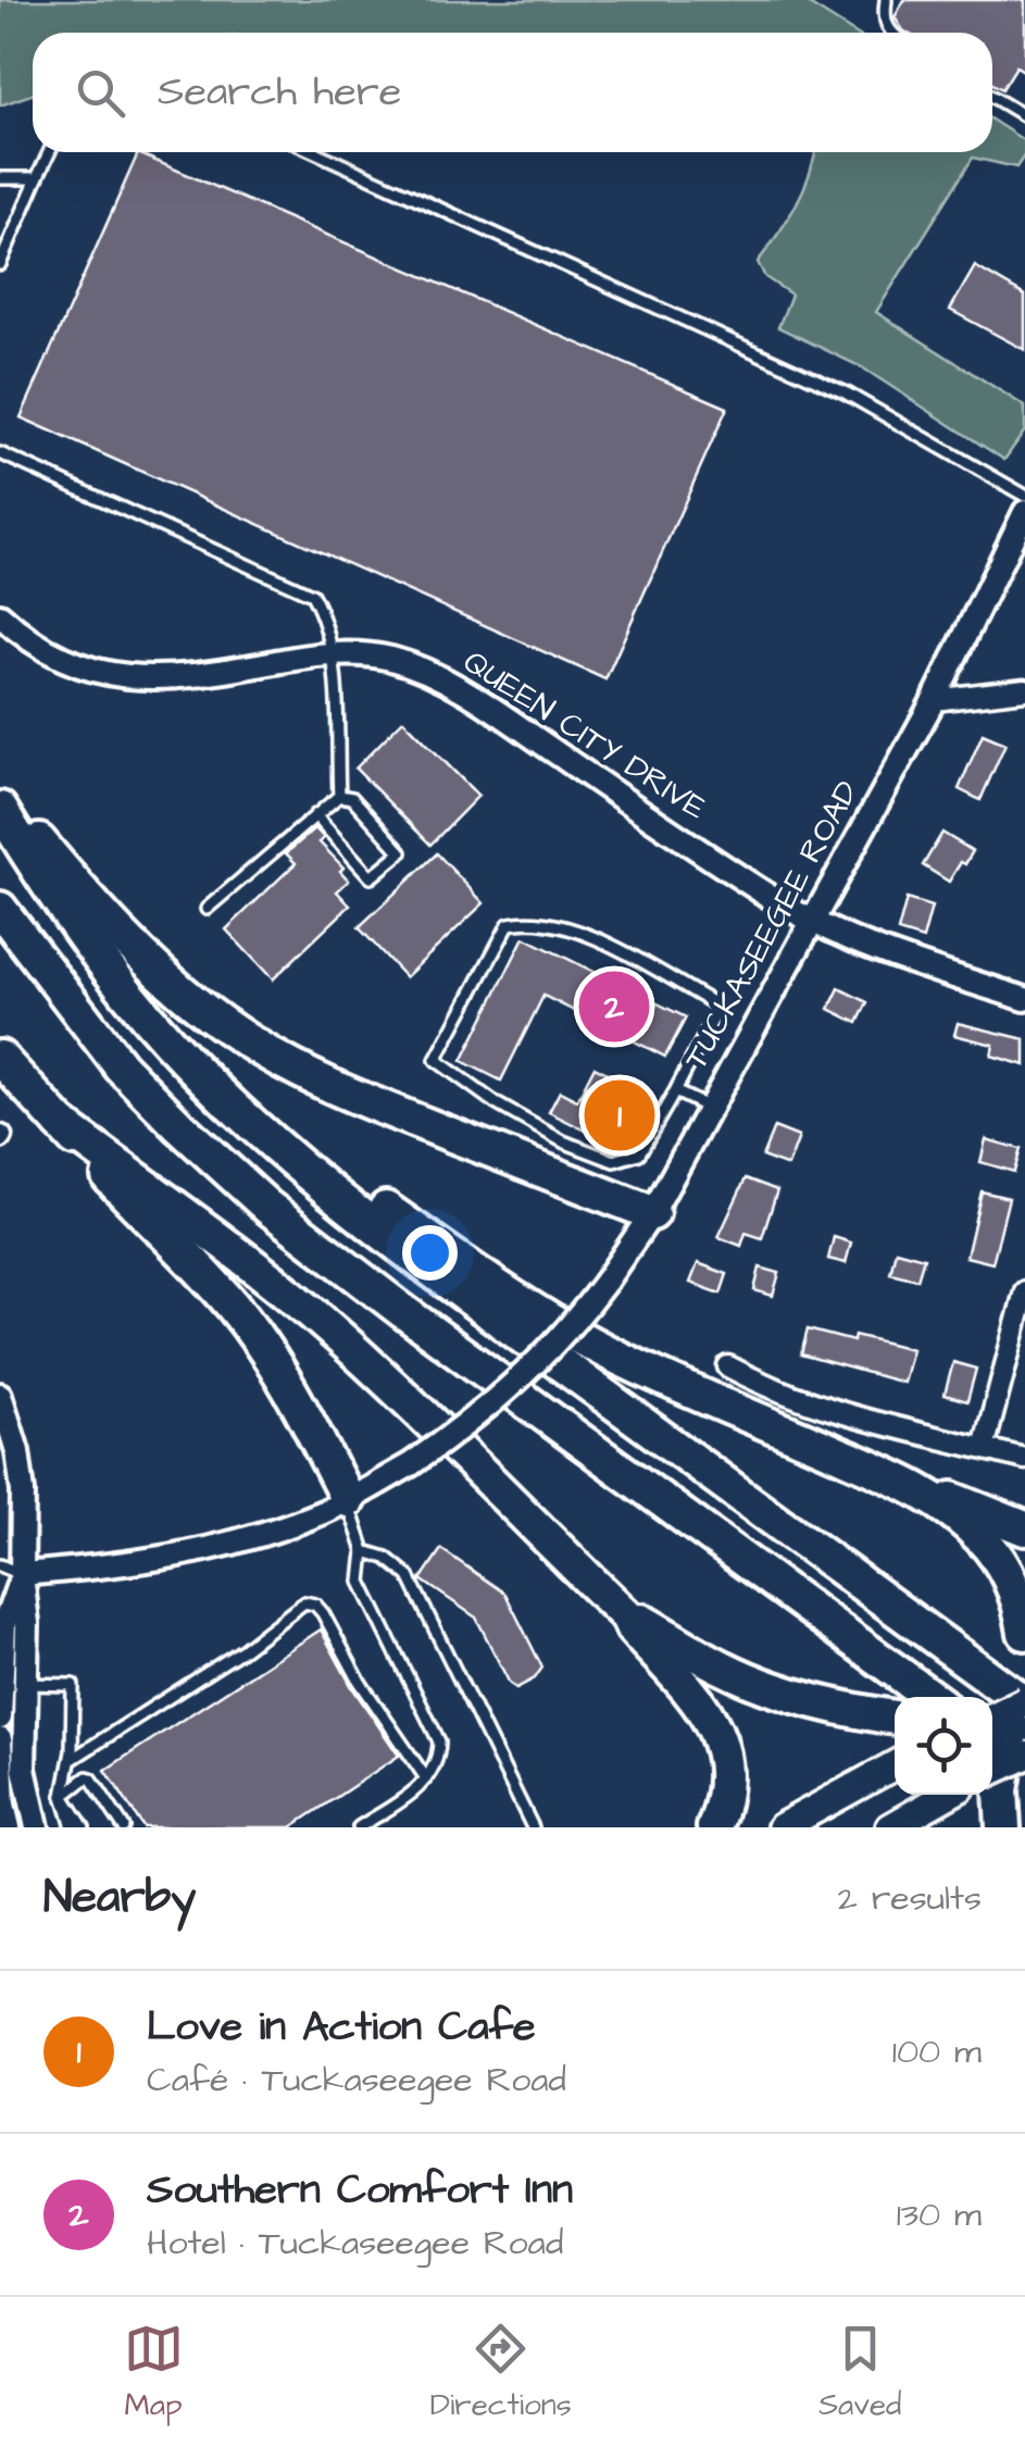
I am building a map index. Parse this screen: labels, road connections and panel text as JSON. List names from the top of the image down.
{
  "streets": {
    "street": ["QUEEN CITY DRIVE", "TUCKASEEGEE ROAD"]
  },
  "crossings": [
    ["QUEEN CITY DRIVE", "TUCKASEEGEE ROAD"]
  ],
  "page": {
    "search": "Search here",
    "pins": ["2", "1"],
    "heading": ["Nearby", "2 results"],
    "list": [
      {
        "mark": "1",
        "name": "Love in Action Cafe",
        "note": "Café · Tuckaseegee Road",
        "value": "100 m"
      },
      {
        "mark": "2",
        "name": "Southern Comfort Inn",
        "note": "Hotel · Tuckaseegee Road",
        "value": "130 m"
      }
    ],
    "nav": ["Map", "Directions", "Saved"]
  }
}
